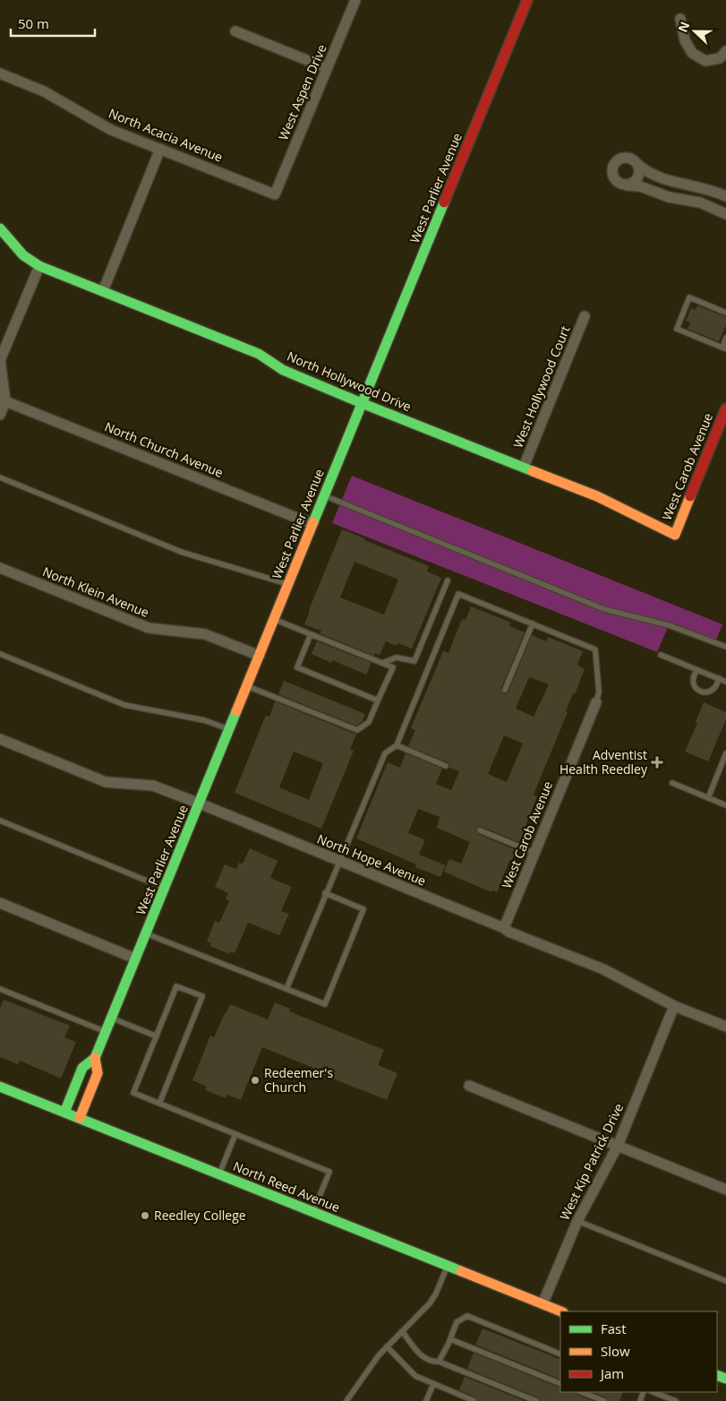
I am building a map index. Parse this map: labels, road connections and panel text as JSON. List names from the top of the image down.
{
  "streets": {
    "street": [
      "West Aspen Drive",
      "North Acacia Avenue",
      "West Parlier Avenue",
      "North Hollywood Drive",
      "West Hollywood Court",
      "North Church Avenue",
      "West Carob Avenue",
      "North Klein Avenue",
      "North Hope Avenue",
      "West Kip Patrick Drive",
      "North Reed Avenue"
    ]
  },
  "crossings": [
    ["West Aspen Drive", "North Acacia Avenue"],
    ["West Parlier Avenue", "North Hollywood Drive"],
    ["West Parlier Avenue", "North Church Avenue"],
    ["West Parlier Avenue", "North Klein Avenue"],
    ["West Parlier Avenue", "North Hope Avenue"],
    ["West Parlier Avenue", "North Reed Avenue"],
    ["North Hollywood Drive", "West Hollywood Court"],
    ["North Hollywood Drive", "West Carob Avenue"],
    ["West Carob Avenue", "North Hope Avenue"],
    ["North Hope Avenue", "West Kip Patrick Drive"],
    ["West Kip Patrick Drive", "North Reed Avenue"]
  ],
  "places": {
    "health": ["Adventist Health Reedley"],
    "other": ["Redeemer's Church", "Reedley College"]
  },
  "legend": ["Fast", "Slow", "Jam"],
  "scale_bar": "50 m",
  "north": "left"
}
